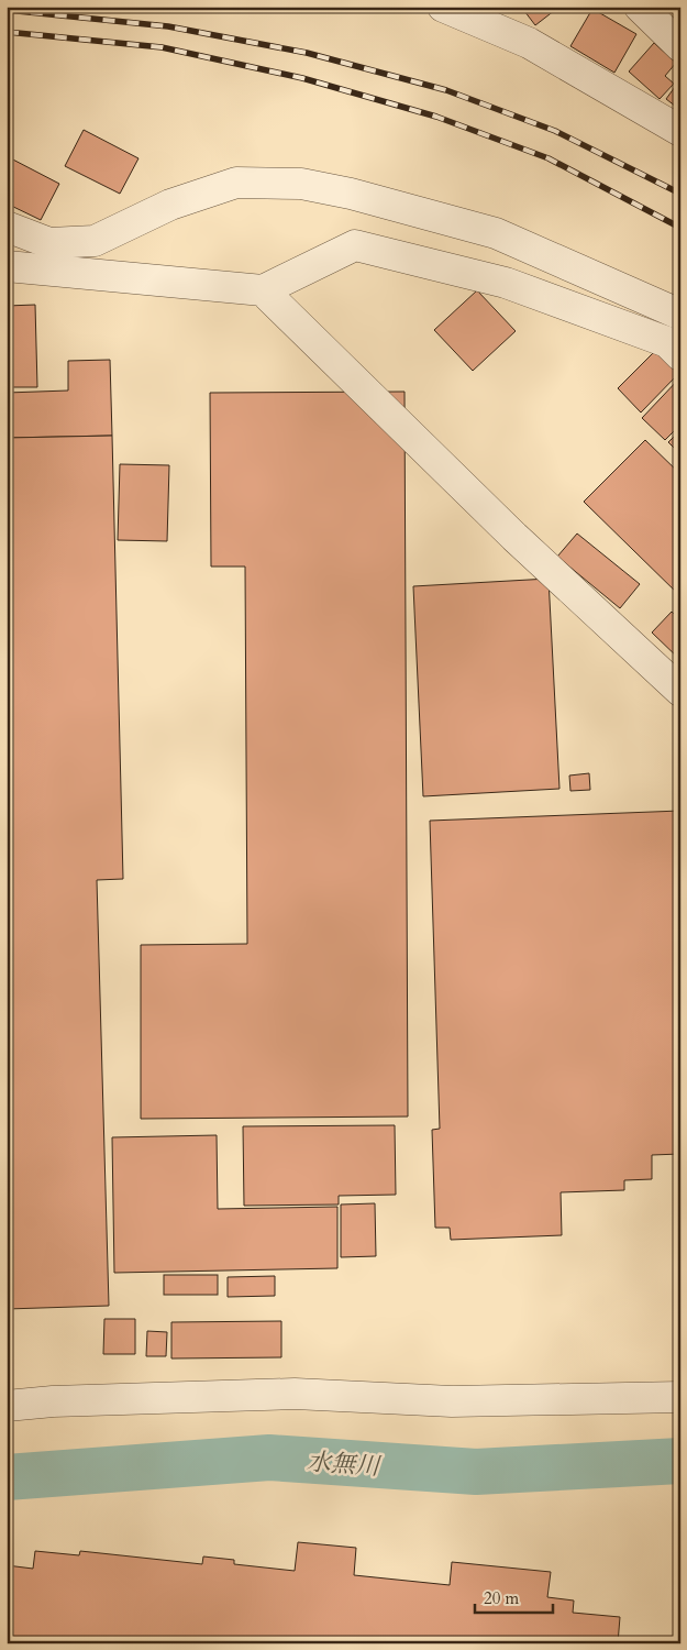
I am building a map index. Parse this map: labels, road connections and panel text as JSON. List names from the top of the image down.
{
  "water": ["水無川"],
  "scale_bar": "20 m"
}
